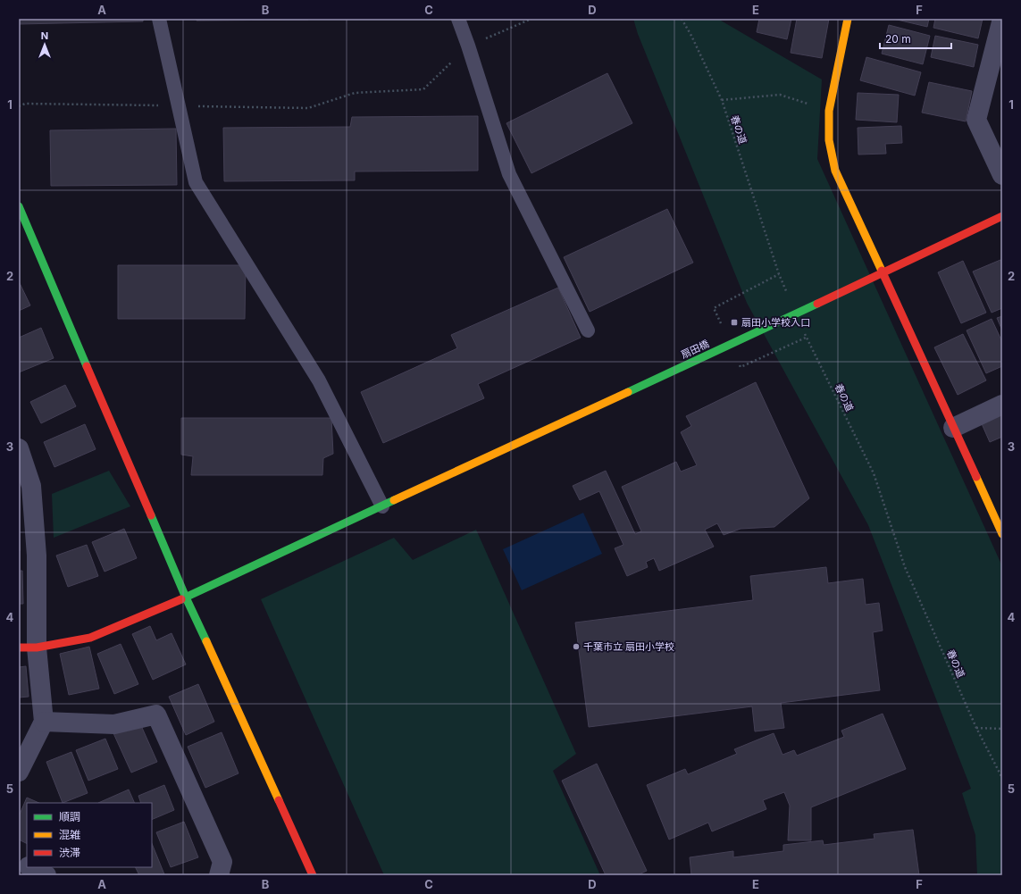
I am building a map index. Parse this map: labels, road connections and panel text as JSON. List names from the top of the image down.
{
  "streets": {
    "street": ["扇田橋"],
    "path": ["春の道"]
  },
  "places": {
    "transit": ["扇田小学校入口"],
    "other": ["千葉市立 扇田小学校"]
  },
  "legend": ["順調", "混雑", "渋滞"],
  "scale_bar": "20 m",
  "north": "top",
  "grid": {
    "columns": [
      "A",
      "B",
      "C",
      "D",
      "E",
      "F"
    ],
    "rows": [
      "1",
      "2",
      "3",
      "4",
      "5"
    ]
  }
}
